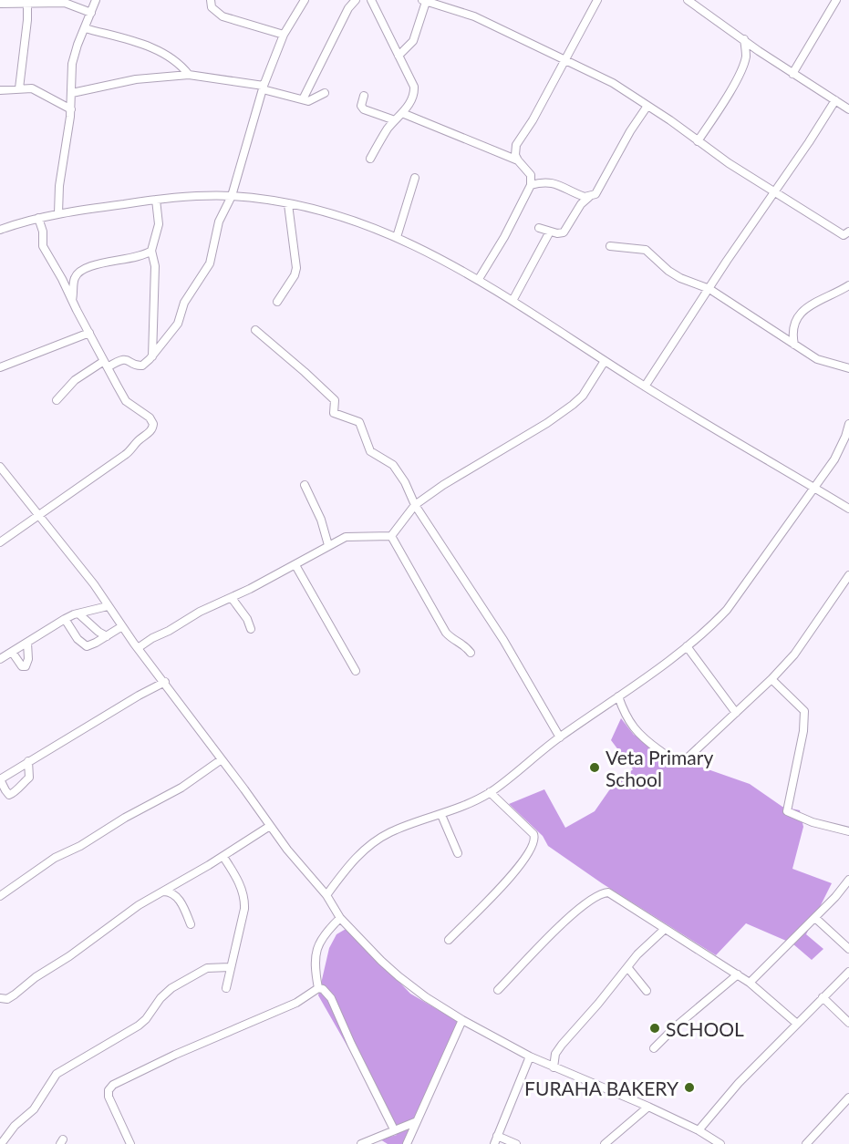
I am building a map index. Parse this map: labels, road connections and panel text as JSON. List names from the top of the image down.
{
  "places": ["Veta Primary School", "SCHOOL", "FURAHA BAKERY"]
}
